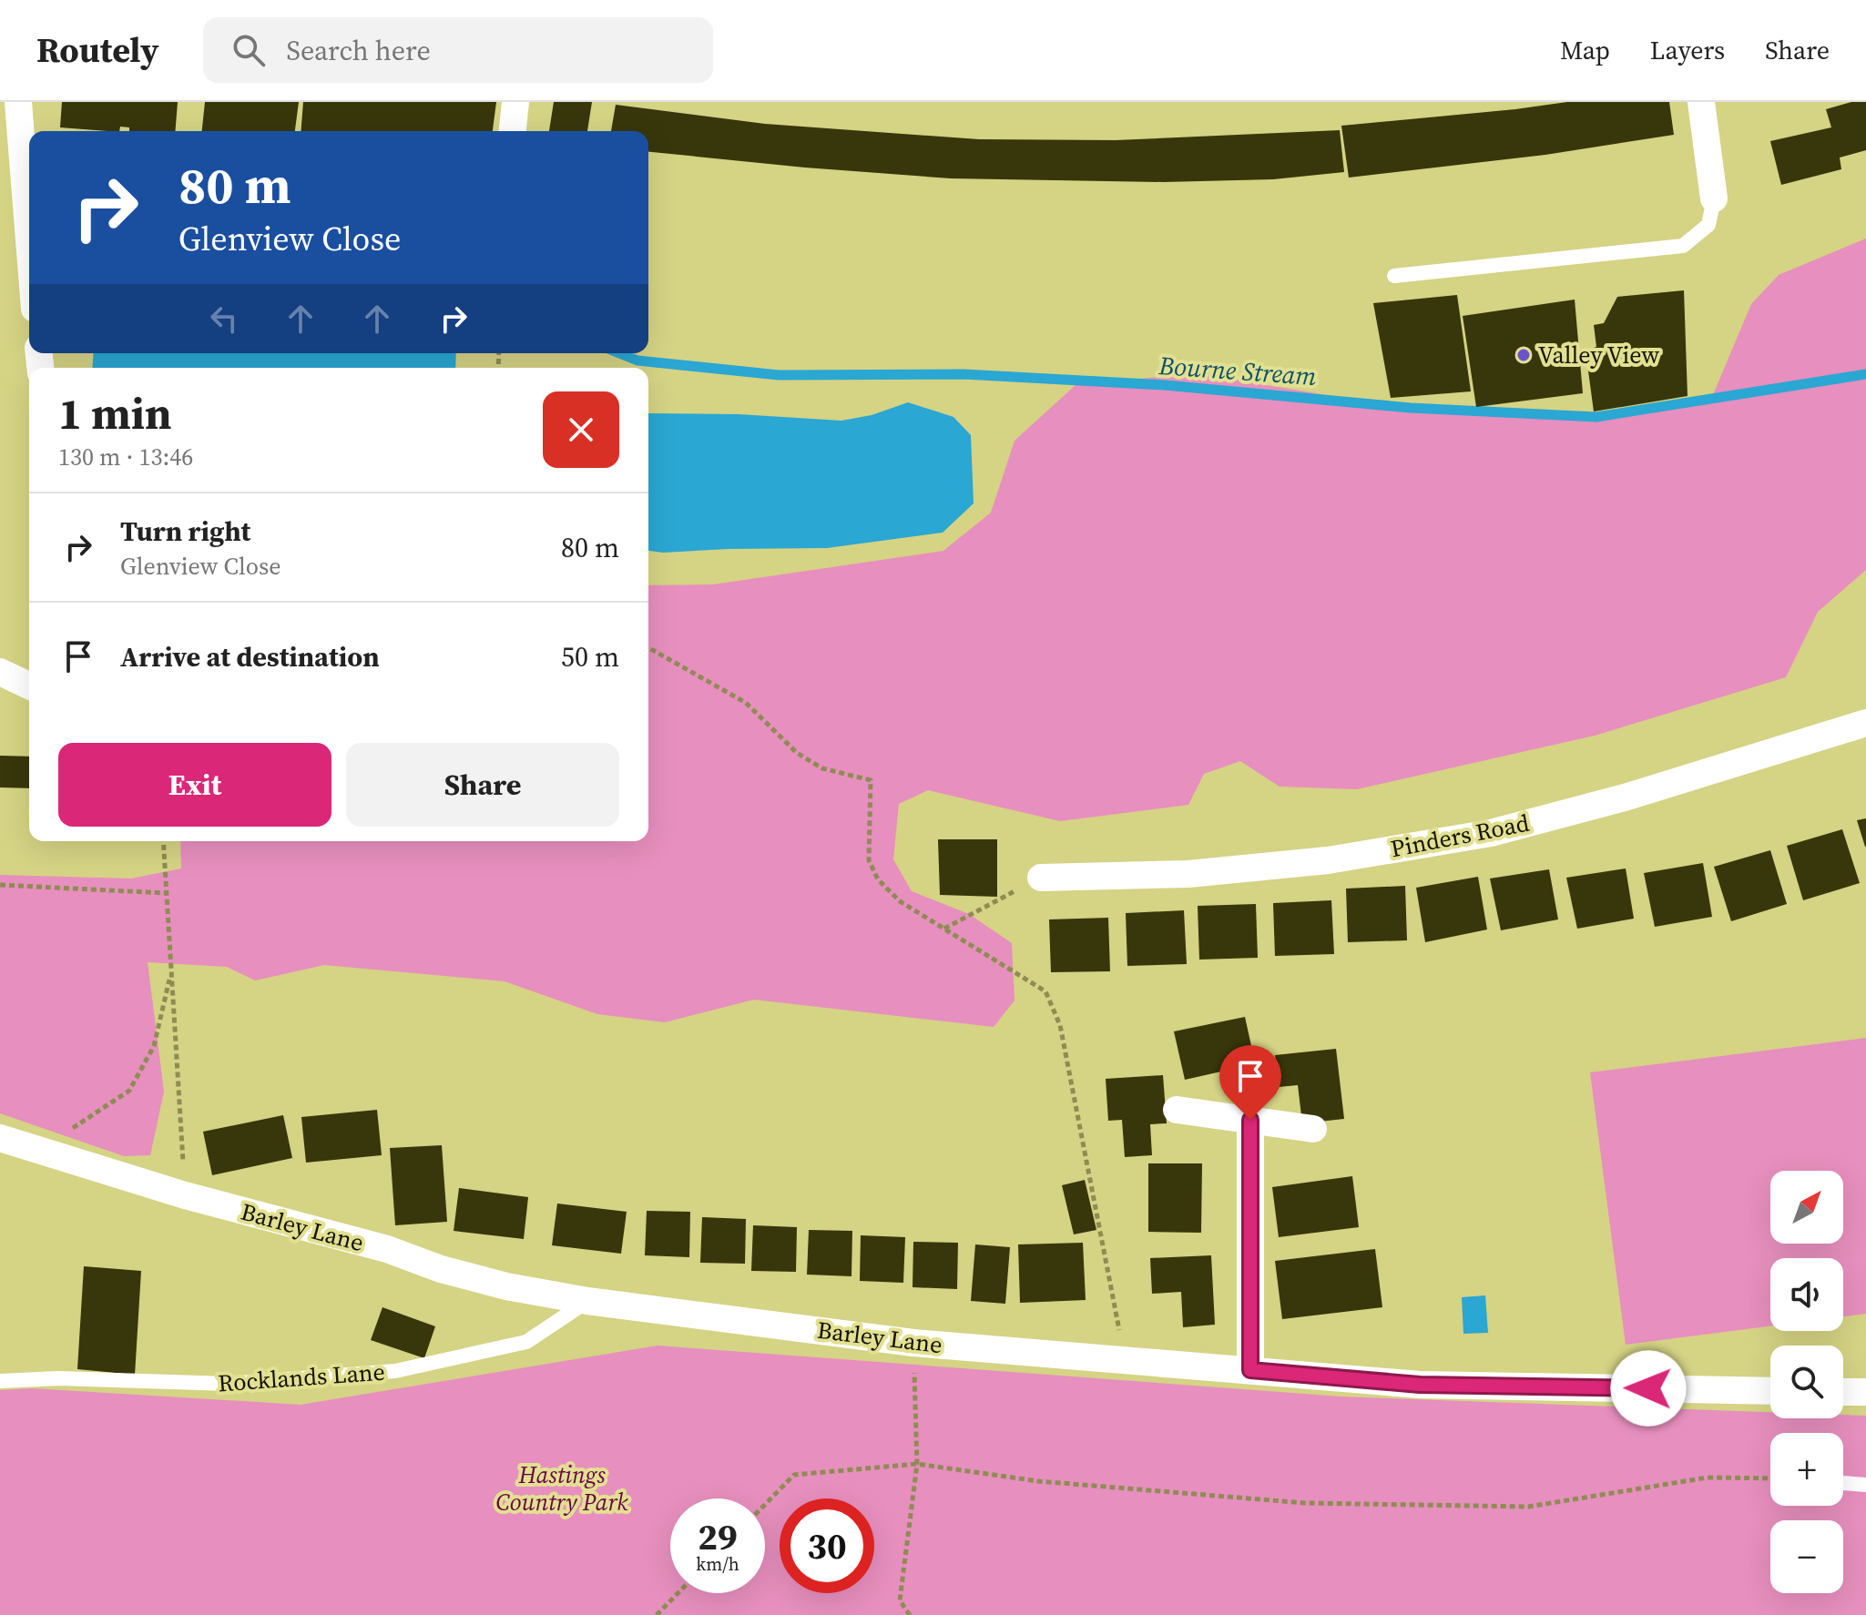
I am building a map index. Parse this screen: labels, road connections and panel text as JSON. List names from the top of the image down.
{
  "streets": {
    "street": ["Pinders Road", "Barley Lane"],
    "lane": ["Rocklands Lane"]
  },
  "crossings": [
    ["Barley Lane", "Rocklands Lane"]
  ],
  "water": ["Bourne Stream"],
  "parks": ["Hastings Country Park"],
  "places": ["Valley View"],
  "north": "top right",
  "page": {
    "header": "Routely",
    "search": "Search here",
    "nav": ["Map", "Layers", "Share"],
    "turn": ["80 m", "Glenview Close"],
    "heading": ["1 min", "130 m · 13:46"],
    "list": [
      {
        "name": "Turn right",
        "note": "Glenview Close",
        "value": "80 m"
      },
      {
        "name": "Arrive at destination",
        "value": "50 m"
      }
    ],
    "buttons": ["Exit", "Share"],
    "map_buttons": ["+", "−"],
    "speed": "29 km/h",
    "limit": "30"
  }
}
